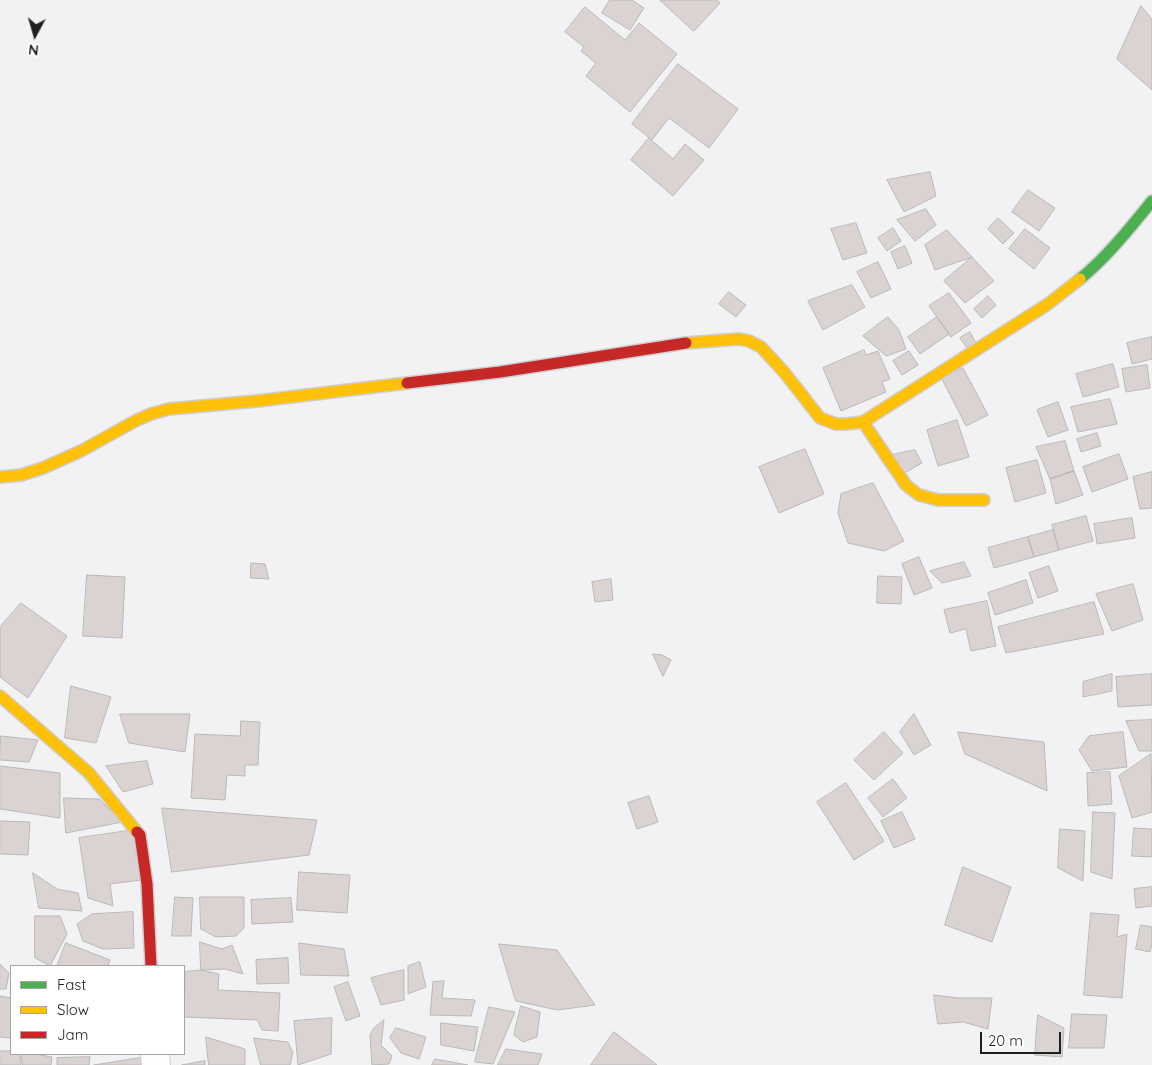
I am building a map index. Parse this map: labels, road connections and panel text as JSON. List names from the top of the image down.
{
  "legend": ["Fast", "Slow", "Jam"],
  "scale_bar": "20 m",
  "north": "bottom"
}
